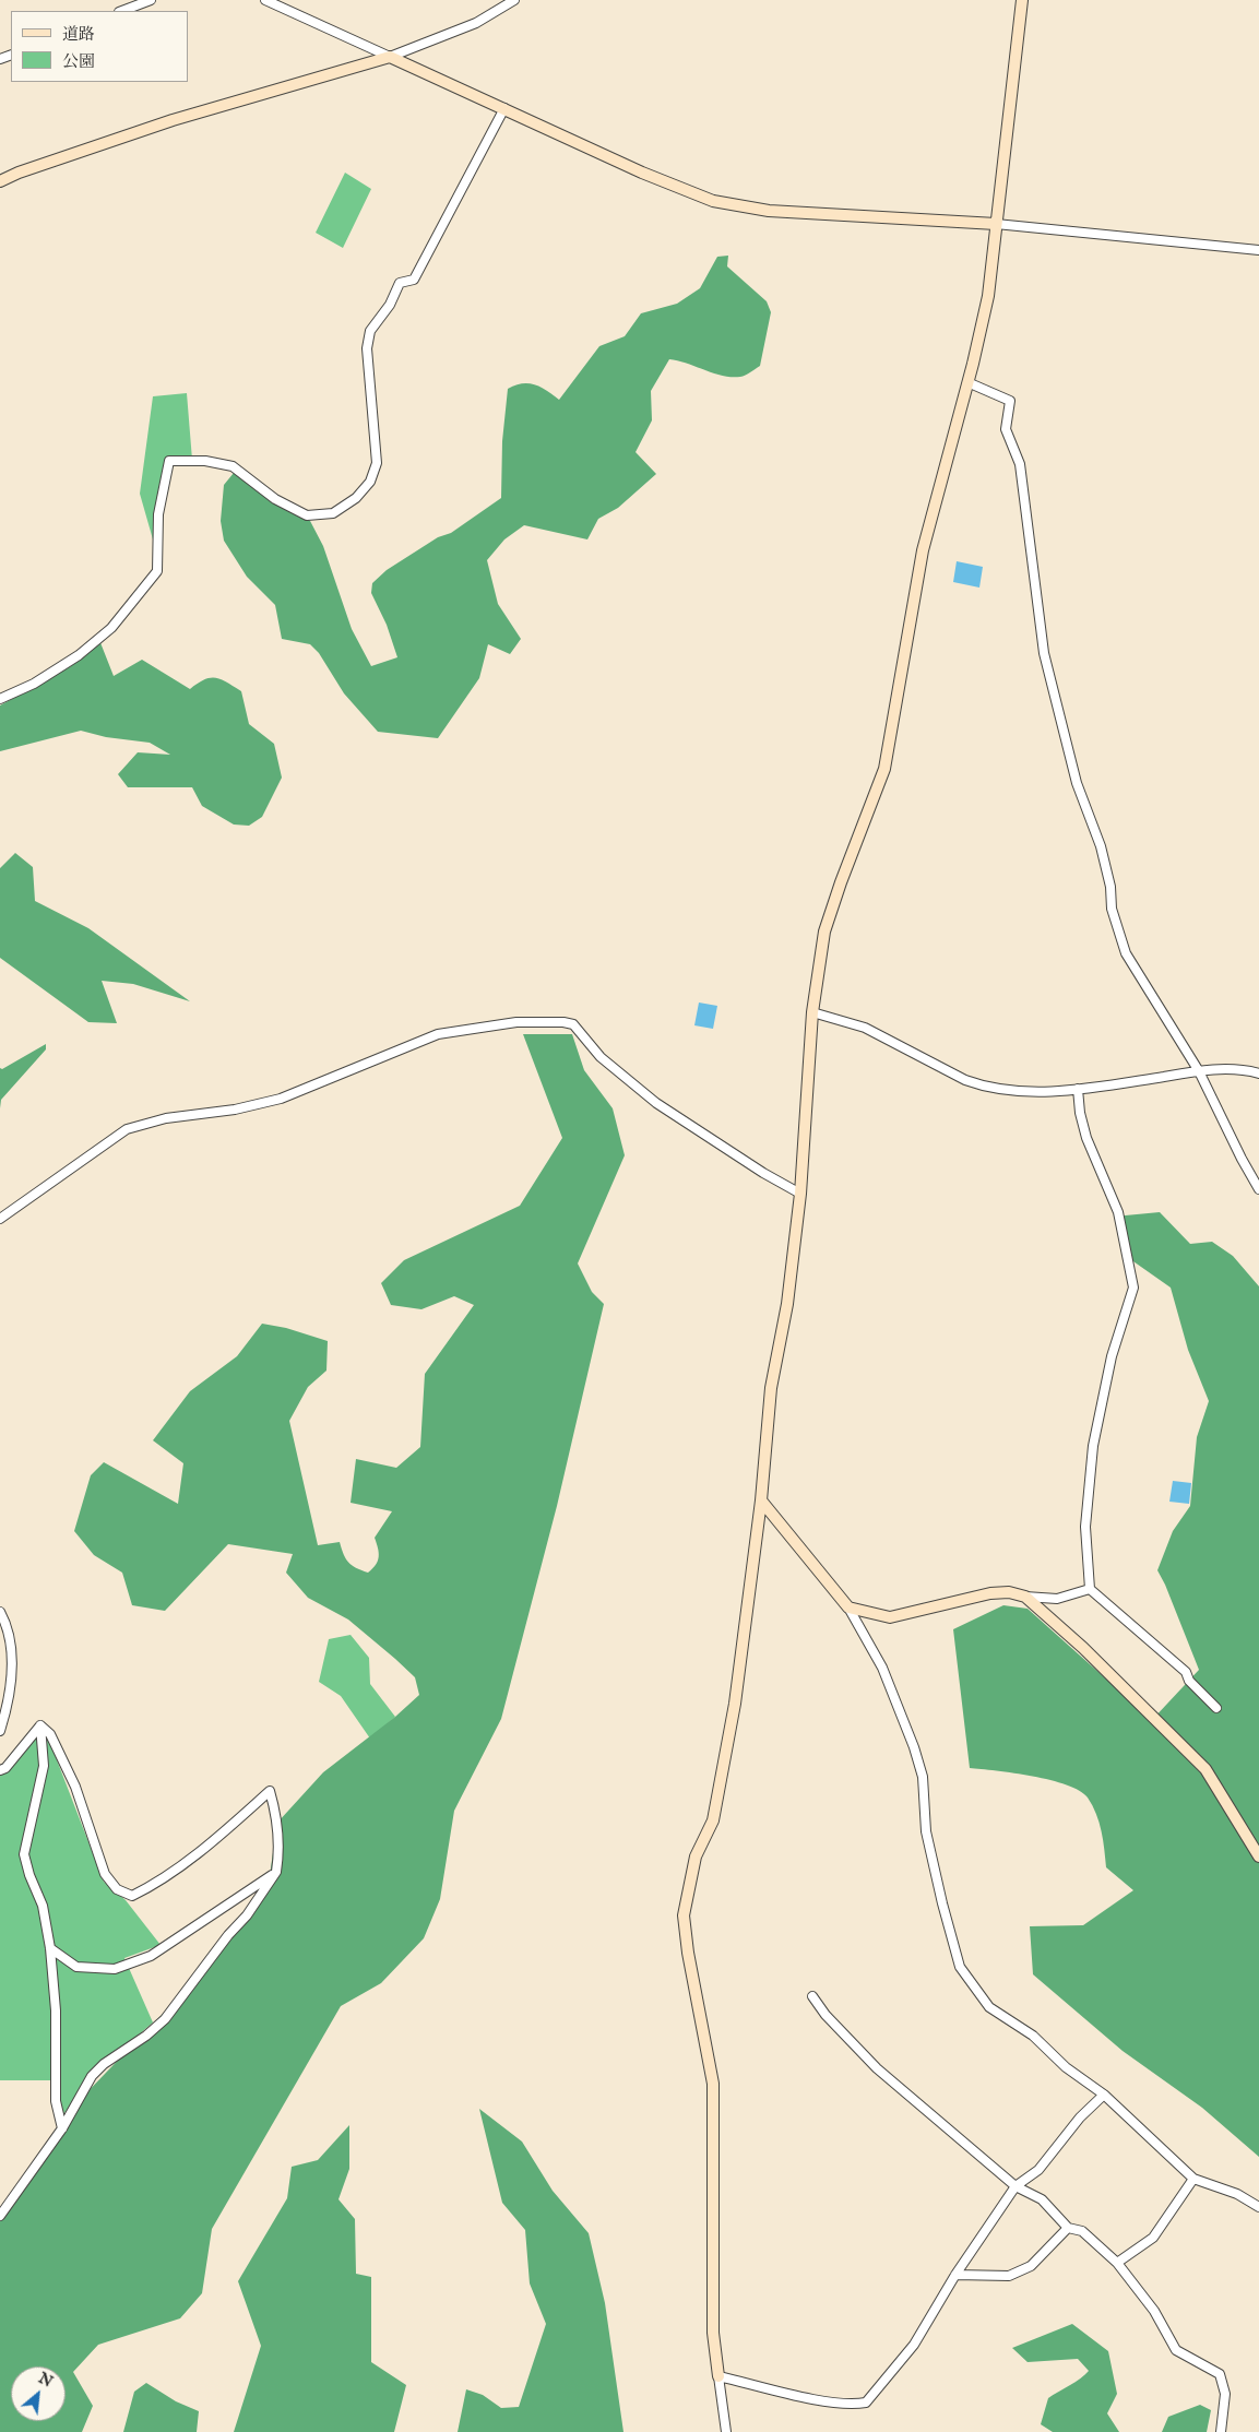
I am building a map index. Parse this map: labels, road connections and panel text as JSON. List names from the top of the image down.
{
  "legend": ["道路", "公園"],
  "north": "top right"
}
